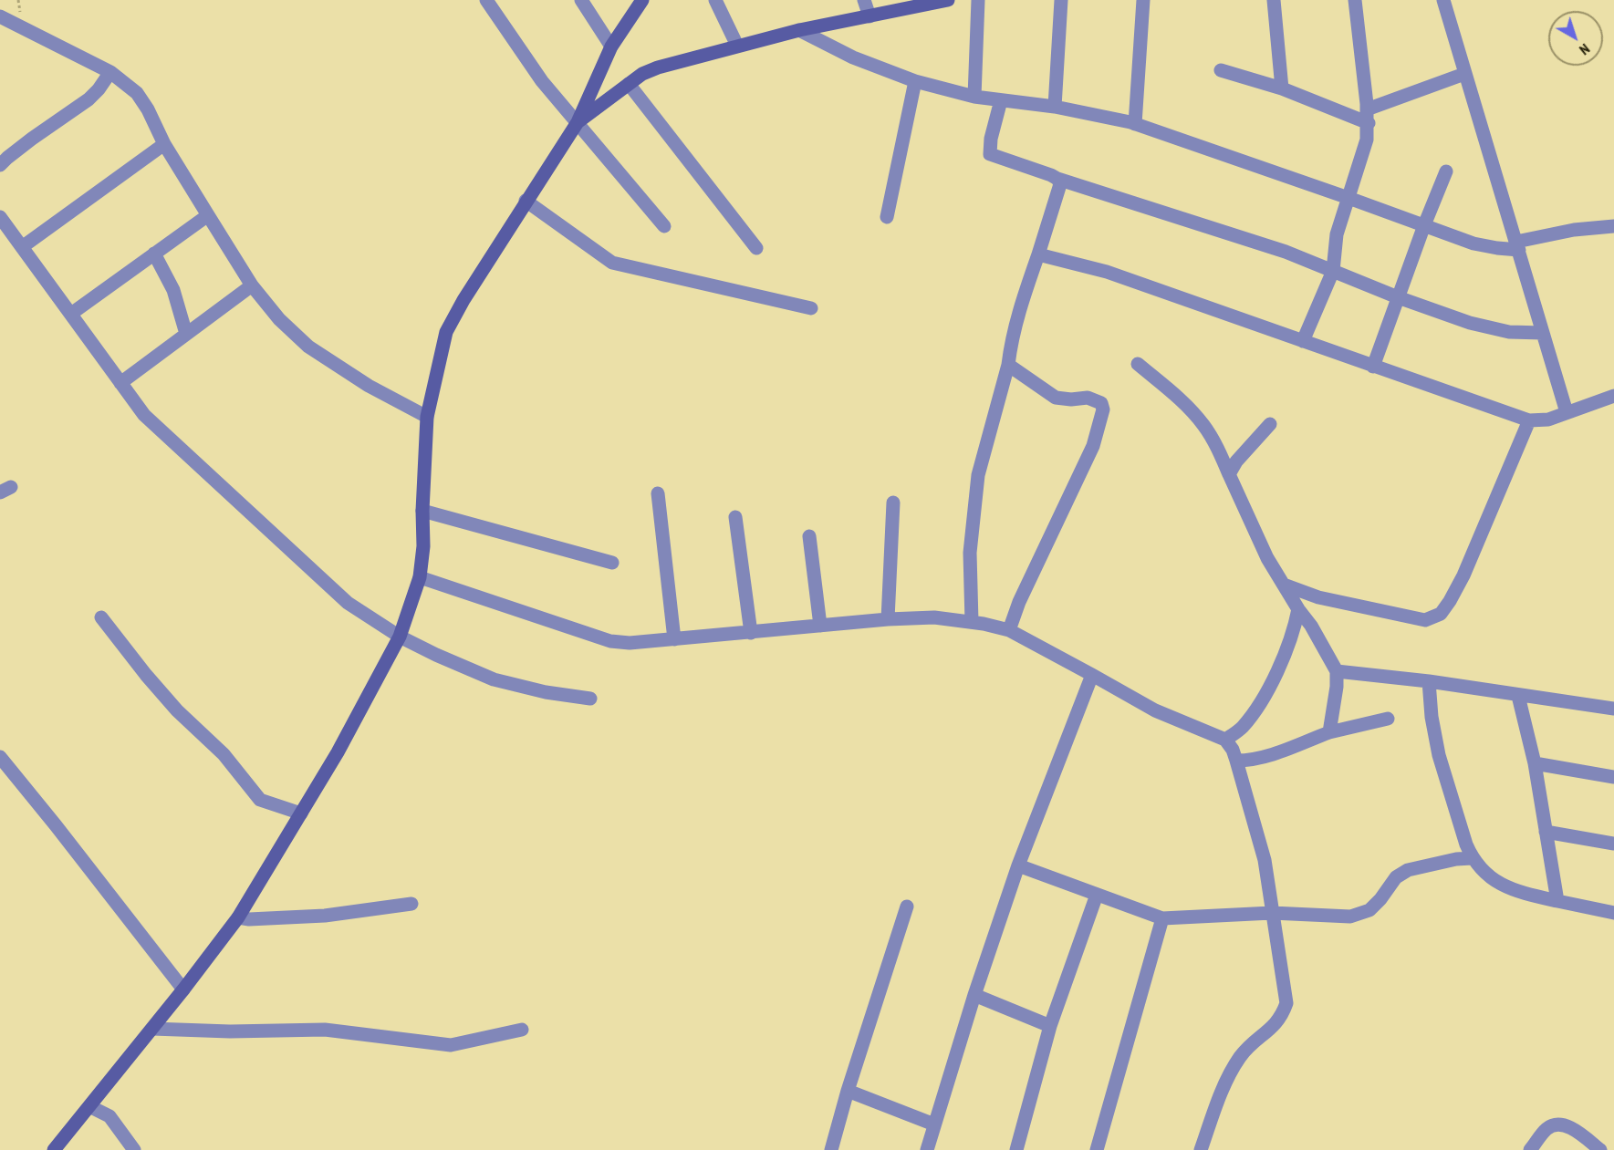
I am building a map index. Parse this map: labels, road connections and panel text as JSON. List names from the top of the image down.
{
  "north": "bottom right"
}
